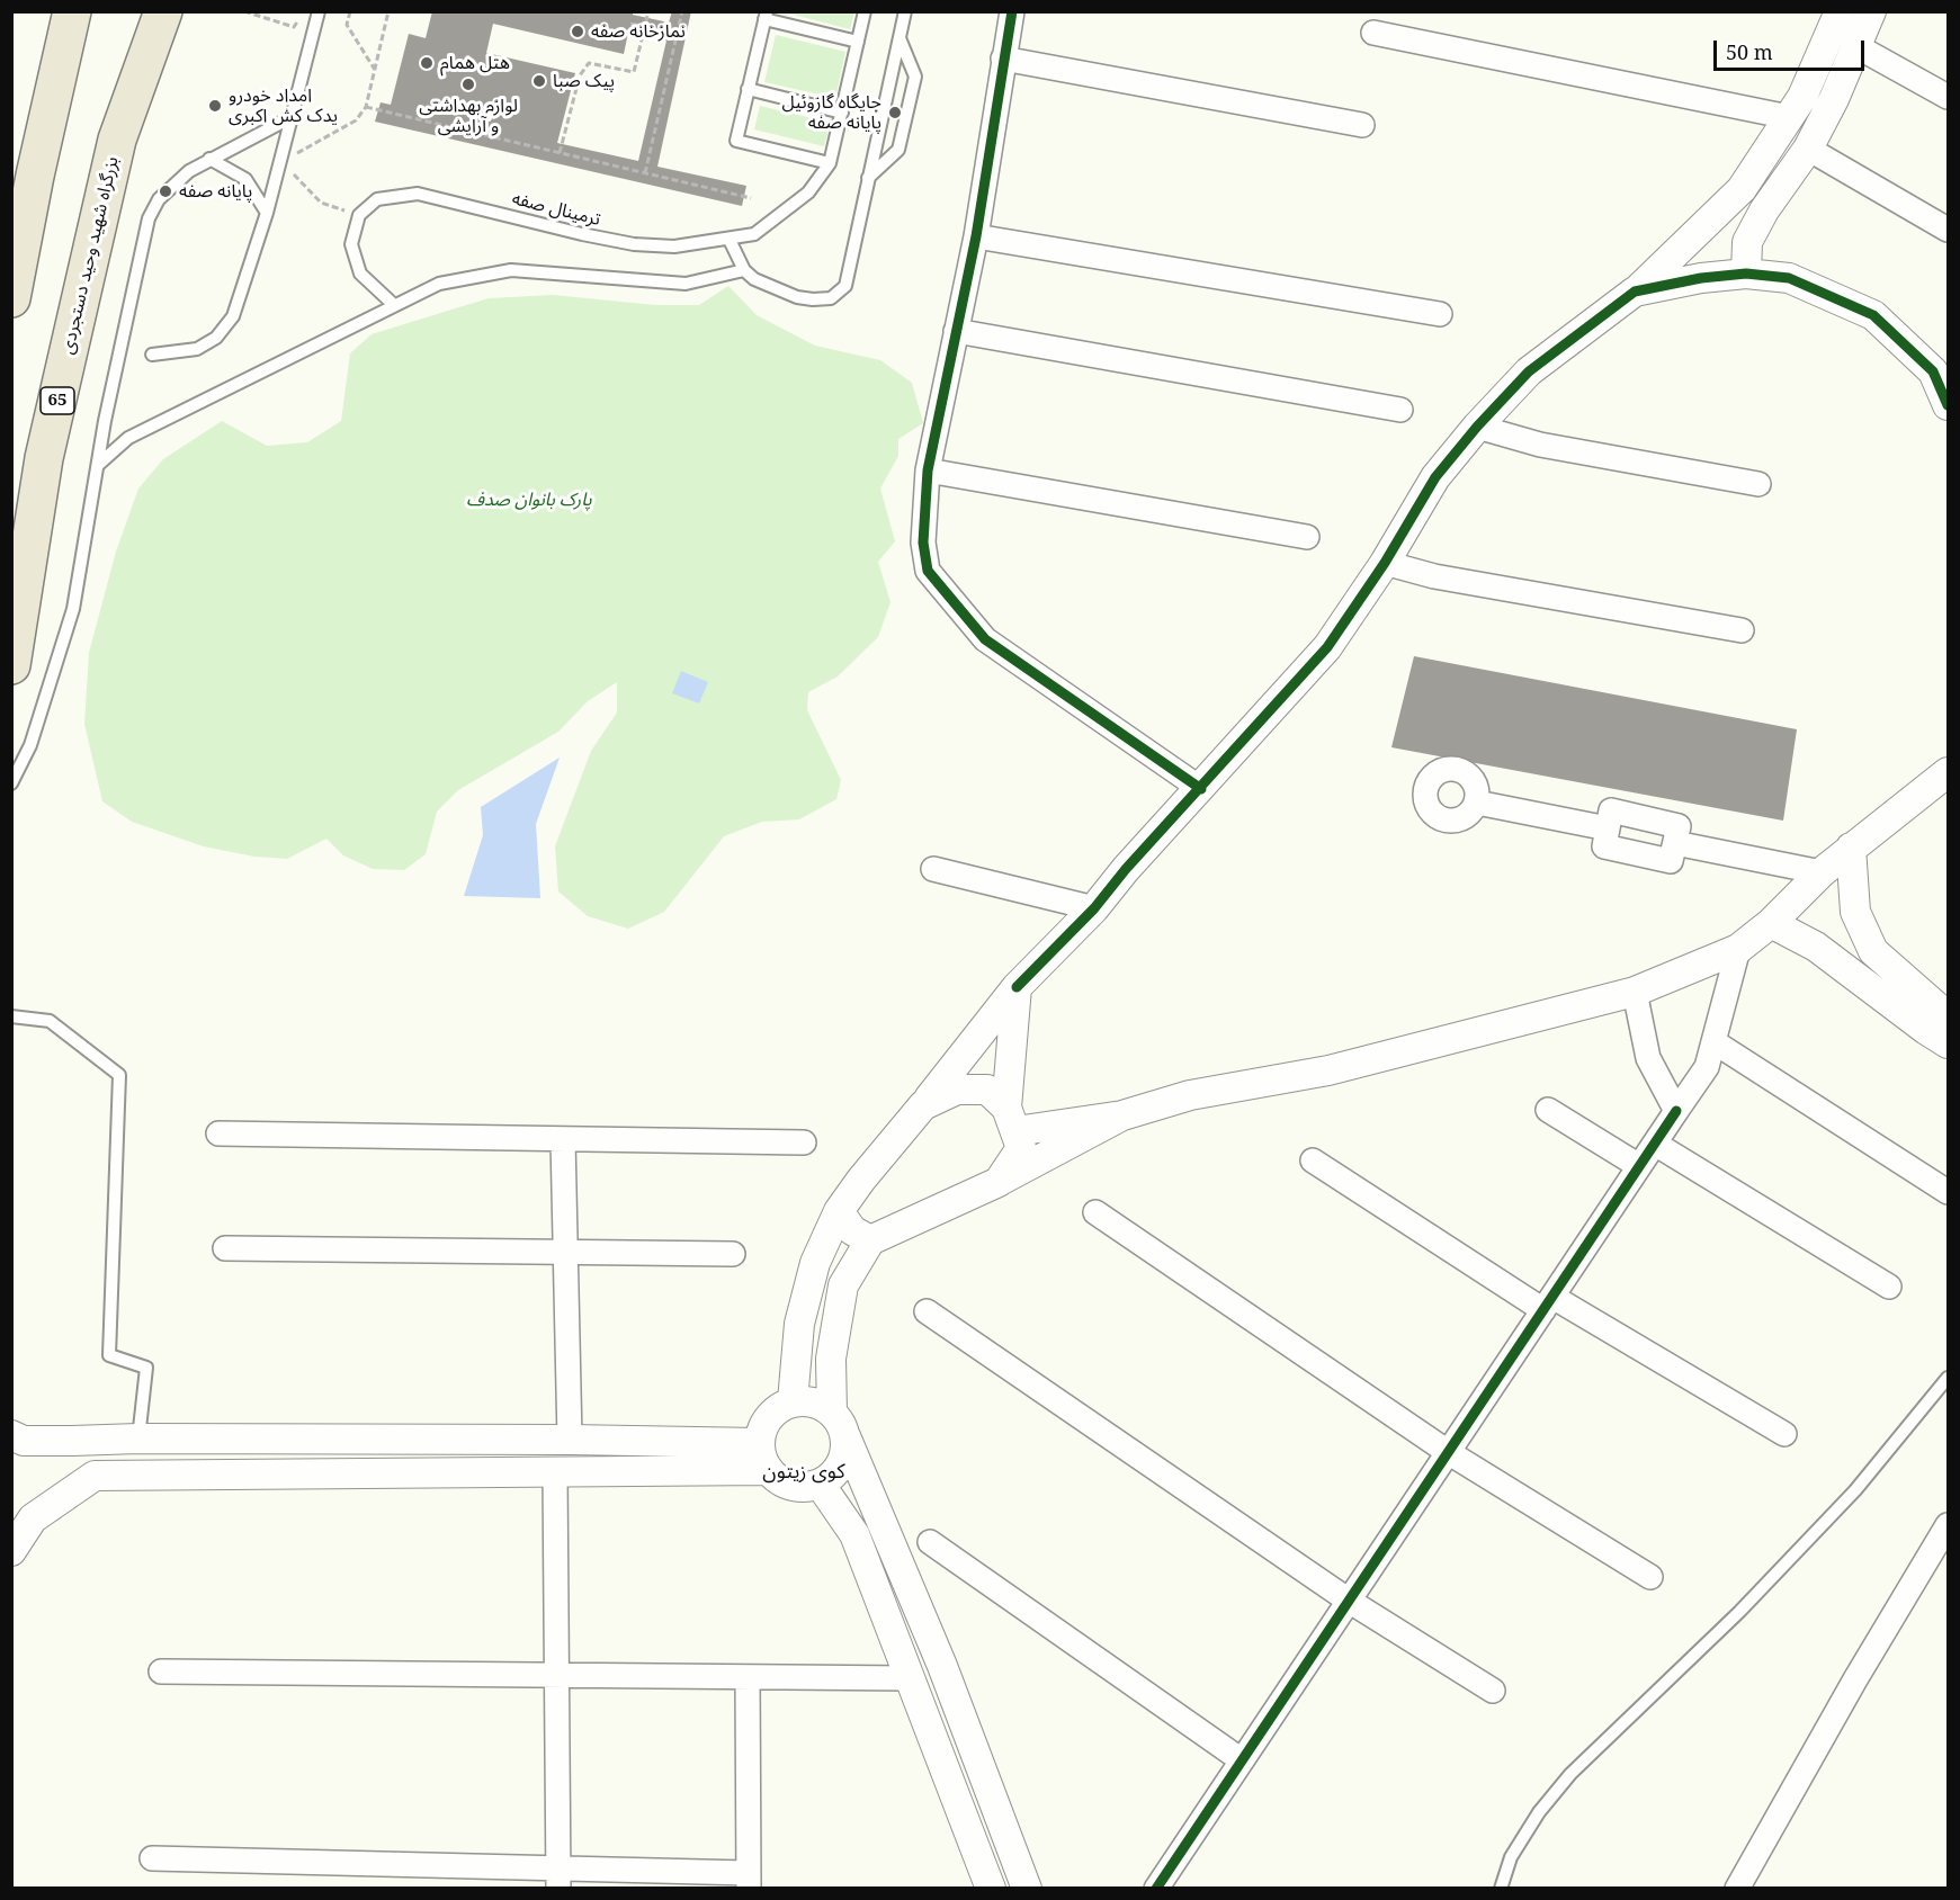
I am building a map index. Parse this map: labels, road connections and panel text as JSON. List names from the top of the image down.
{
  "streets": {
    "highway": ["بزرگراه شهید وحید دستجردی", "65"],
    "lane": ["ترمینال صفه"]
  },
  "districts": ["کوی زیتون"],
  "parks": ["پارک بانوان صدف"],
  "places": [
    "نمازخانه صفه",
    "هتل همام",
    "پیک صبا",
    "لوازم بهداشتی و آرایشی",
    "امداد خودرو یدک کش اکبری",
    "جایگاه گازوئیل پایانه صفه",
    "پایانه صفه"
  ],
  "scale_bar": "50 m"
}
